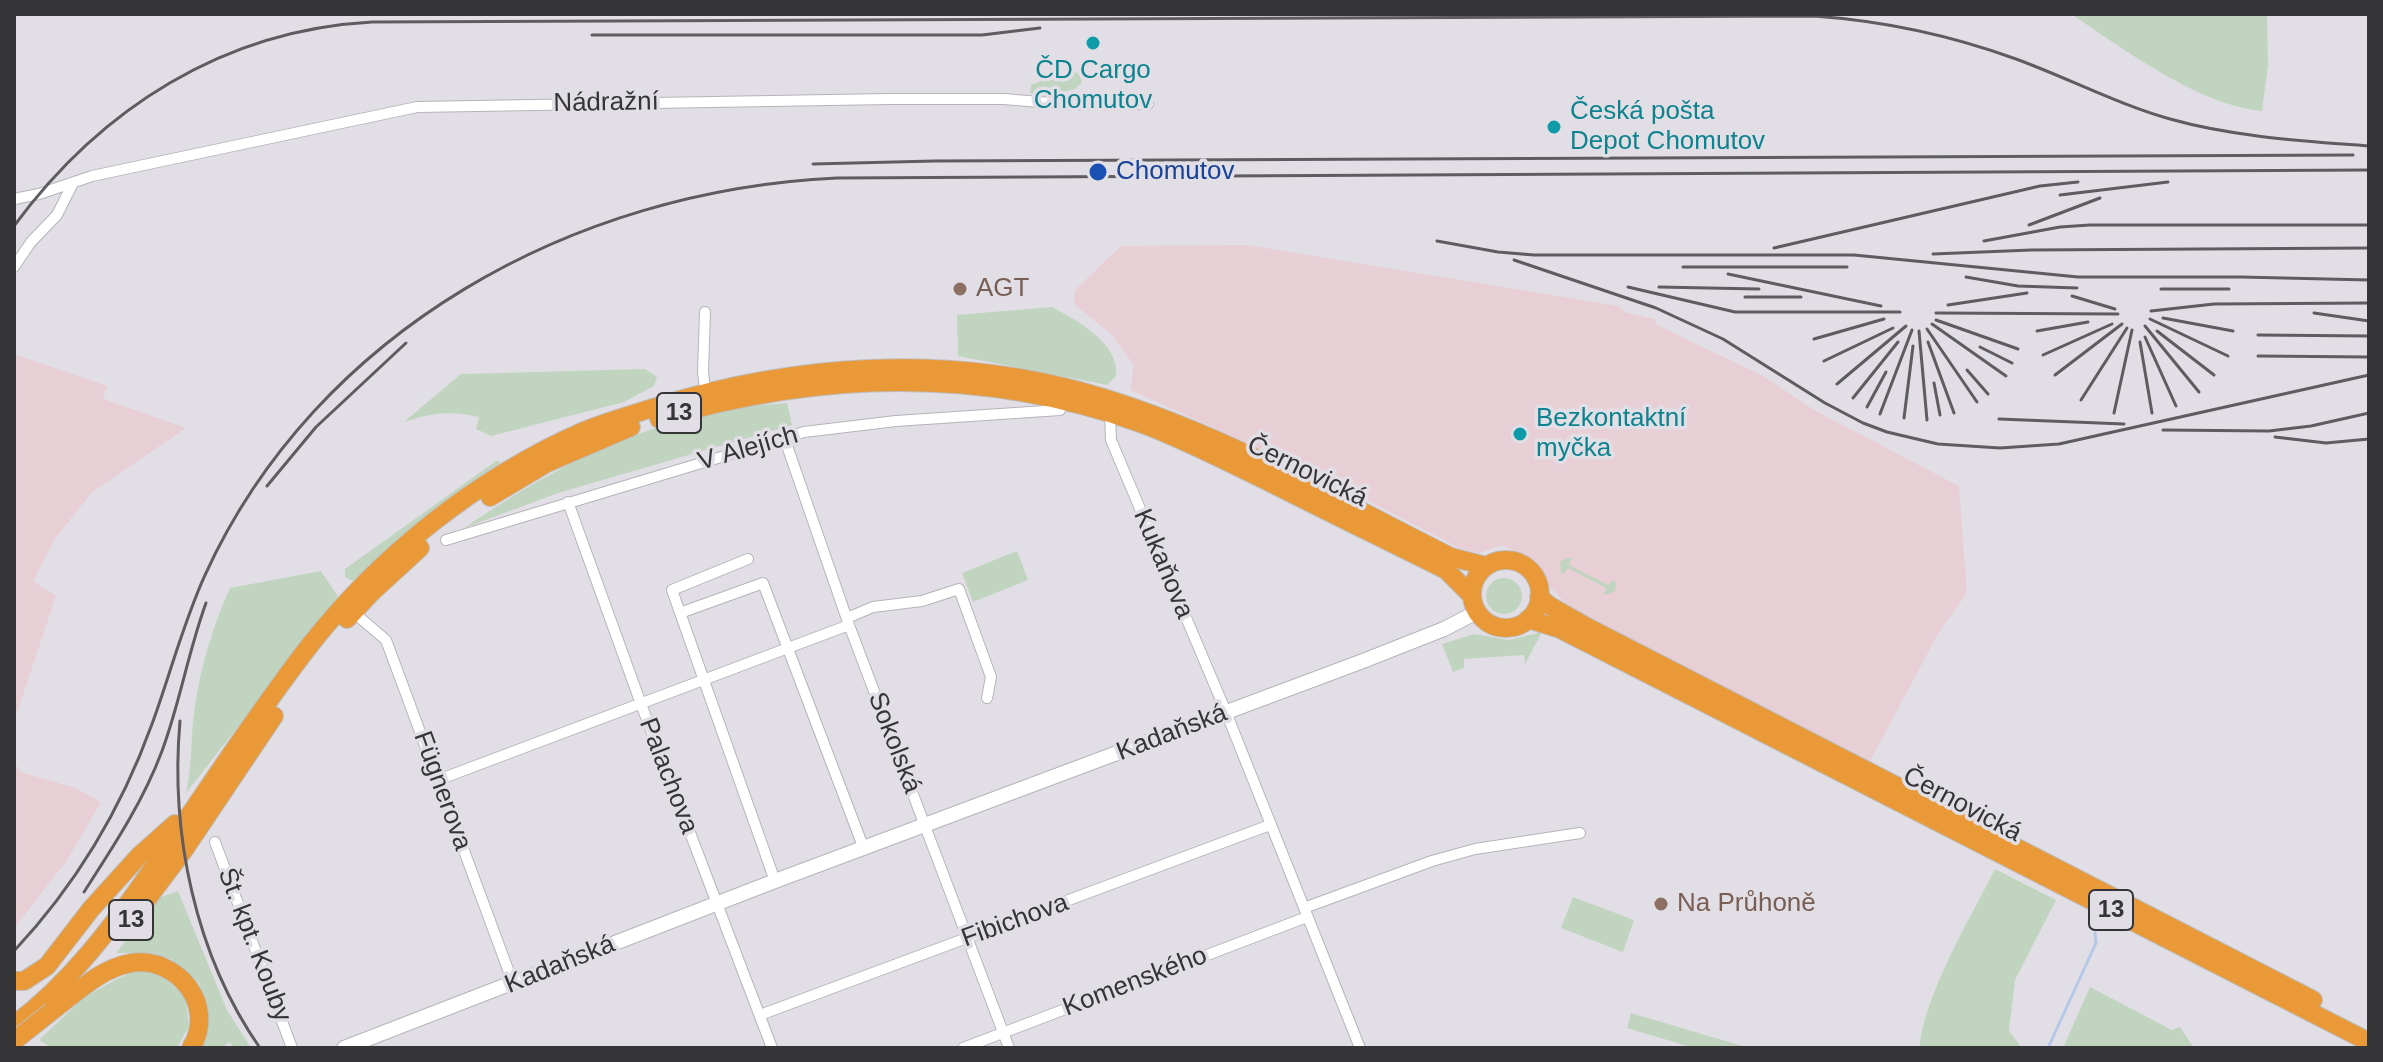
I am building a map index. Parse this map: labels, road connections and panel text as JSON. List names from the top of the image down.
{
  "streets": {
    "highway": ["13", "Černovická"],
    "street": [
      "Nádražní",
      "V Alejích",
      "Kukaňova",
      "Kadaňská",
      "Sokolská",
      "Palachova",
      "Fügnerova",
      "Fibichova",
      "Št. kpt. Kouby",
      "Komenského"
    ]
  },
  "crossings": [
    ["13", "Černovická"],
    ["13", "Kukaňova"],
    ["13", "Fügnerova"],
    ["V Alejích", "Sokolská"],
    ["V Alejích", "Palachova"],
    ["Černovická", "Kukaňova"],
    ["Černovická", "Kadaňská"],
    ["Kukaňova", "Kadaňská"],
    ["Kadaňská", "Sokolská"],
    ["Kadaňská", "Palachova"],
    ["Kadaňská", "Fügnerova"],
    ["Sokolská", "Fibichova"],
    ["Sokolská", "Komenského"],
    ["Palachova", "Fibichova"]
  ],
  "places": [
    "ČD Cargo Chomutov",
    "Česká pošta Depot Chomutov",
    "Chomutov",
    "AGT",
    "Bezkontaktní myčka",
    "Na Průhoně"
  ]
}
